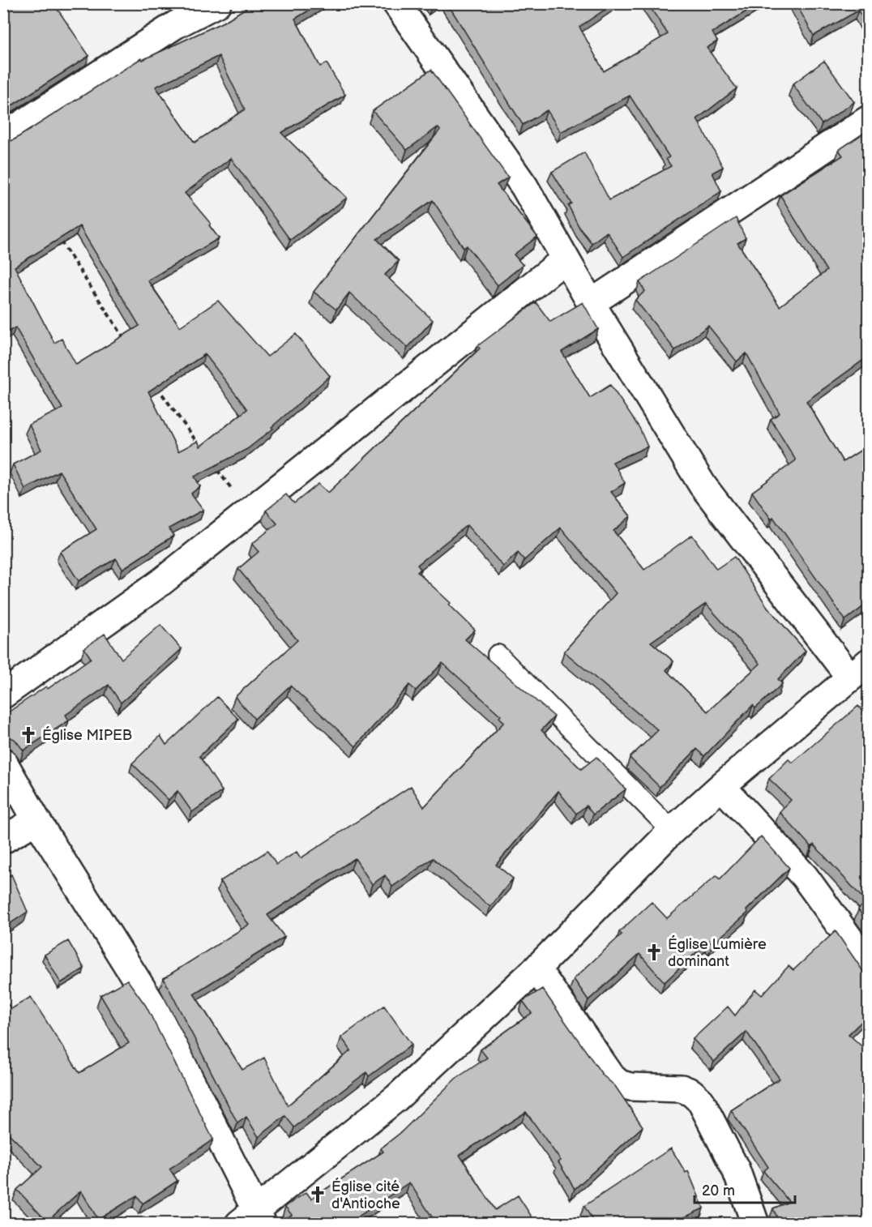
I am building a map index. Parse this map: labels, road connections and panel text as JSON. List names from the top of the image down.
{
  "places": {
    "church": ["Église MIPEB", "Église Lumière dominant", "Église cité d'Antioche"]
  },
  "scale_bar": "20 m"
}
